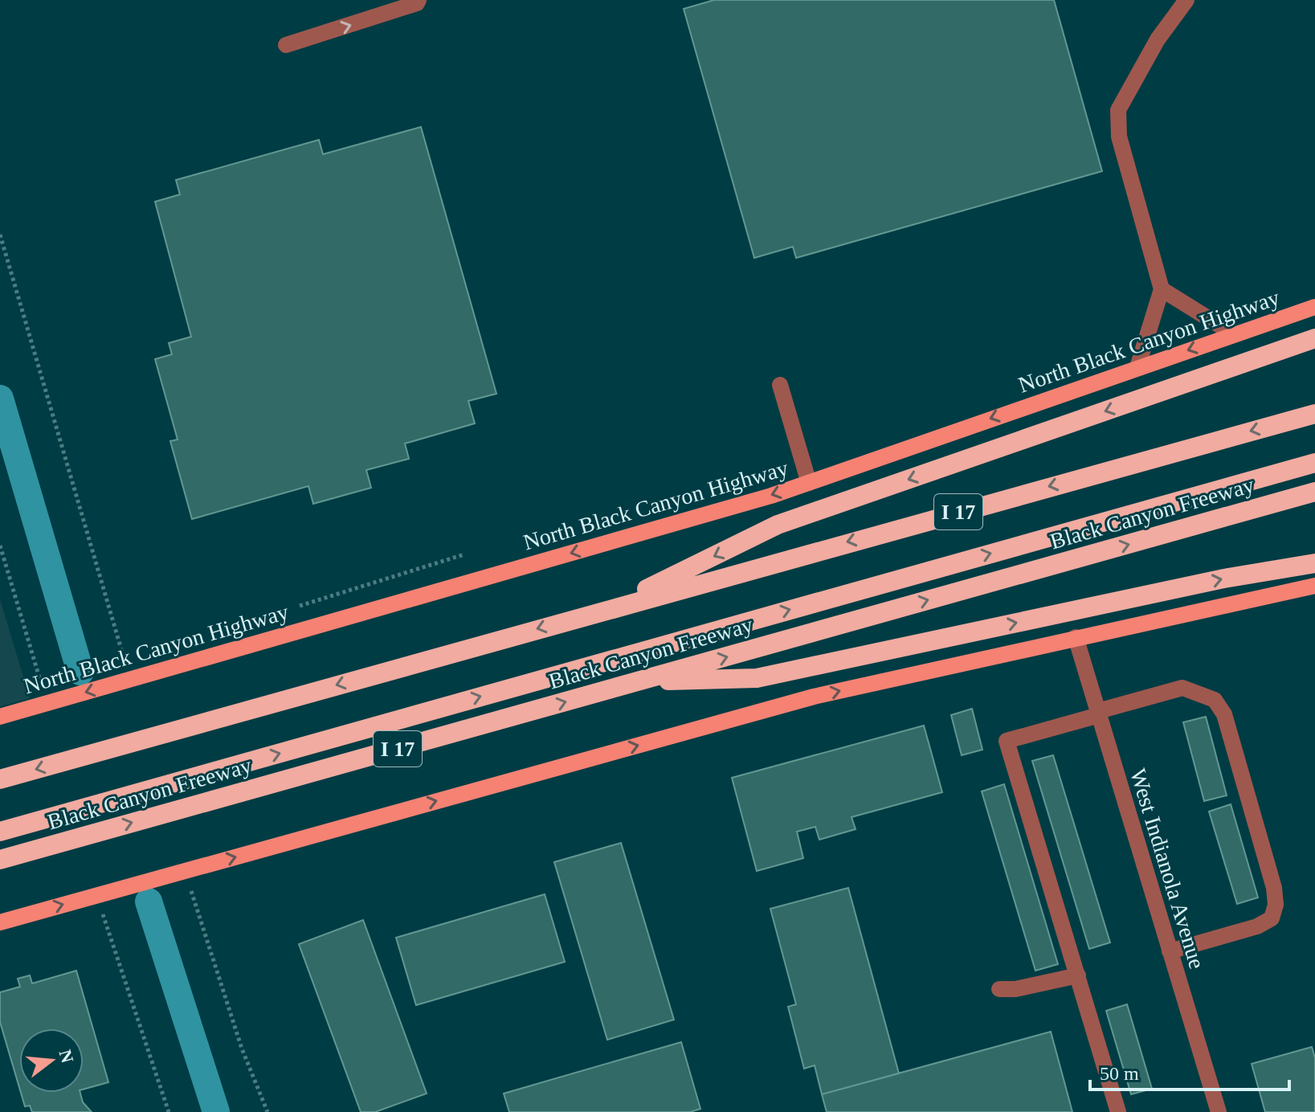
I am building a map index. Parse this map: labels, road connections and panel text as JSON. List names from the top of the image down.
{
  "streets": {
    "highway": ["I 17", "Black Canyon Freeway"],
    "main road": ["North Black Canyon Highway"],
    "street": ["West Indianola Avenue"]
  },
  "one_way": ["North Black Canyon Highway"],
  "scale_bar": "50 m",
  "north": "right"
}
